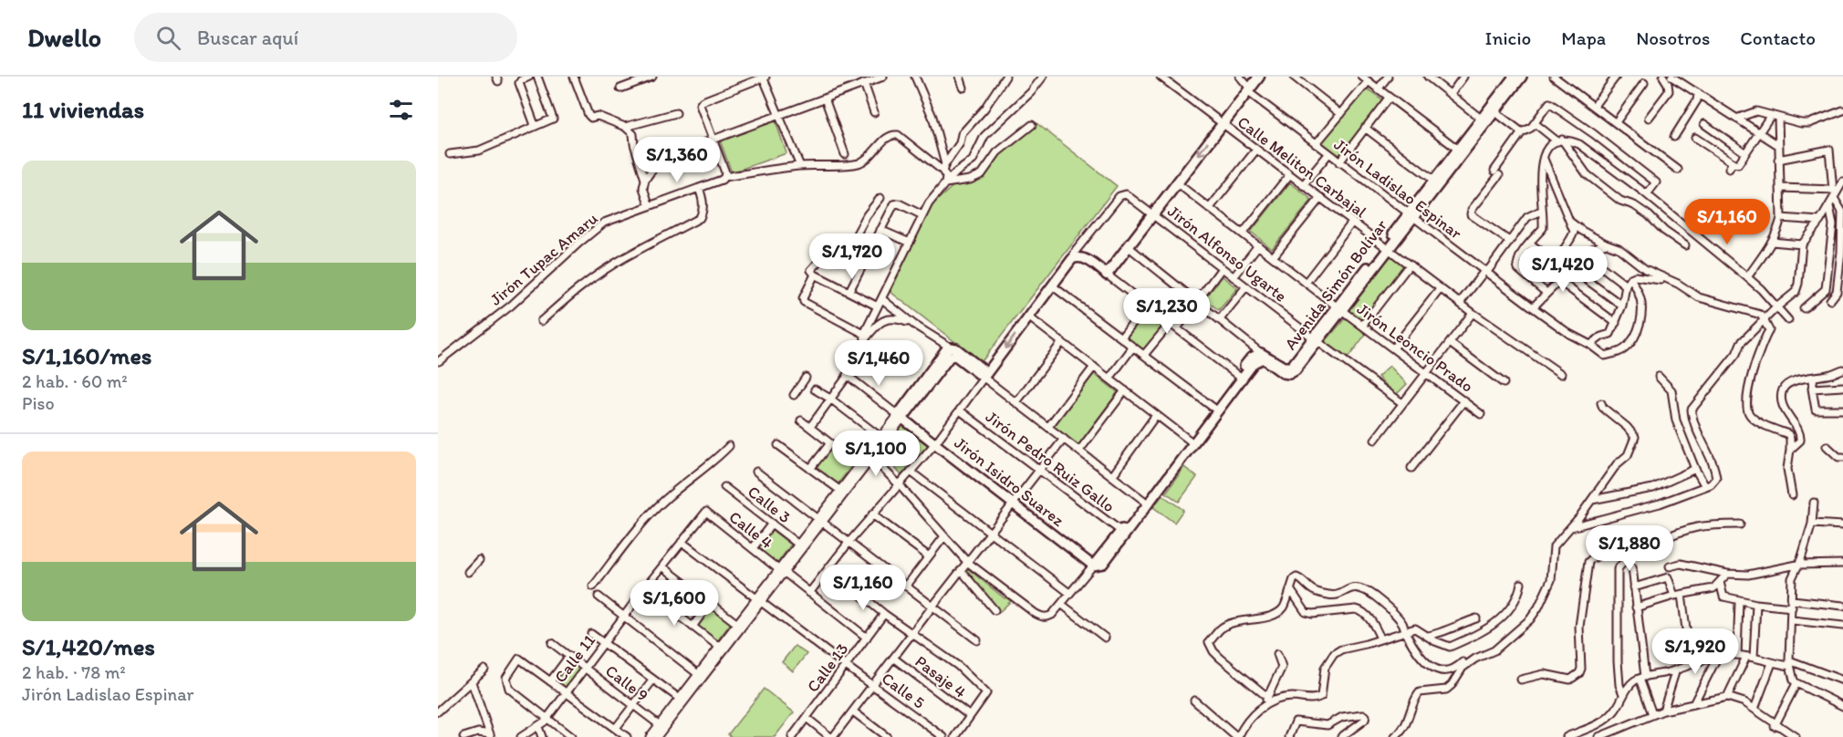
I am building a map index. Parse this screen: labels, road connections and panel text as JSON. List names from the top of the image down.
{
  "streets": {
    "street": [
      "Calle Meliton Carbajal",
      "Jirón Ladislao Espinar",
      "Jirón Alfonso Ugarte",
      "Jirón Tupac Amaru",
      "Avenida Simón Bolívar",
      "Jirón Leoncio Prado",
      "Jirón Pedro Ruiz Gallo",
      "Jirón Isidro Suarez",
      "Calle 3",
      "Calle 4",
      "Calle 11",
      "Calle 13",
      "Pasaje 4",
      "Calle 9",
      "Calle 5"
    ]
  },
  "crossings": [
    ["Calle Meliton Carbajal", "Avenida Simón Bolívar"],
    ["Jirón Ladislao Espinar", "Avenida Simón Bolívar"],
    ["Jirón Alfonso Ugarte", "Avenida Simón Bolívar"],
    ["Avenida Simón Bolívar", "Jirón Leoncio Prado"],
    ["Avenida Simón Bolívar", "Jirón Pedro Ruiz Gallo"],
    ["Avenida Simón Bolívar", "Jirón Isidro Suarez"],
    ["Calle 4", "Calle 11"],
    ["Calle 4", "Calle 13"],
    ["Calle 11", "Calle 9"],
    ["Calle 11", "Calle 5"],
    ["Calle 13", "Calle 5"]
  ],
  "page": {
    "header": "Dwello",
    "search": "Buscar aquí",
    "nav": [
      "Inicio",
      "Mapa",
      "Nosotros",
      "Contacto"
    ],
    "heading": "11 viviendas",
    "price": [
      "S/1,360",
      "S/1,160",
      "S/1,720",
      "S/1,420",
      "S/1,230",
      "S/1,460",
      "S/1,100",
      "S/1,880",
      "S/1,160",
      "S/1,600",
      "S/1,920"
    ],
    "list": [
      {
        "name": "S/1,160/mes",
        "note": "2 hab. · 60 m² · Piso"
      },
      {
        "name": "S/1,420/mes",
        "note": "2 hab. · 78 m² · Jirón Ladislao Espinar"
      }
    ]
  }
}
